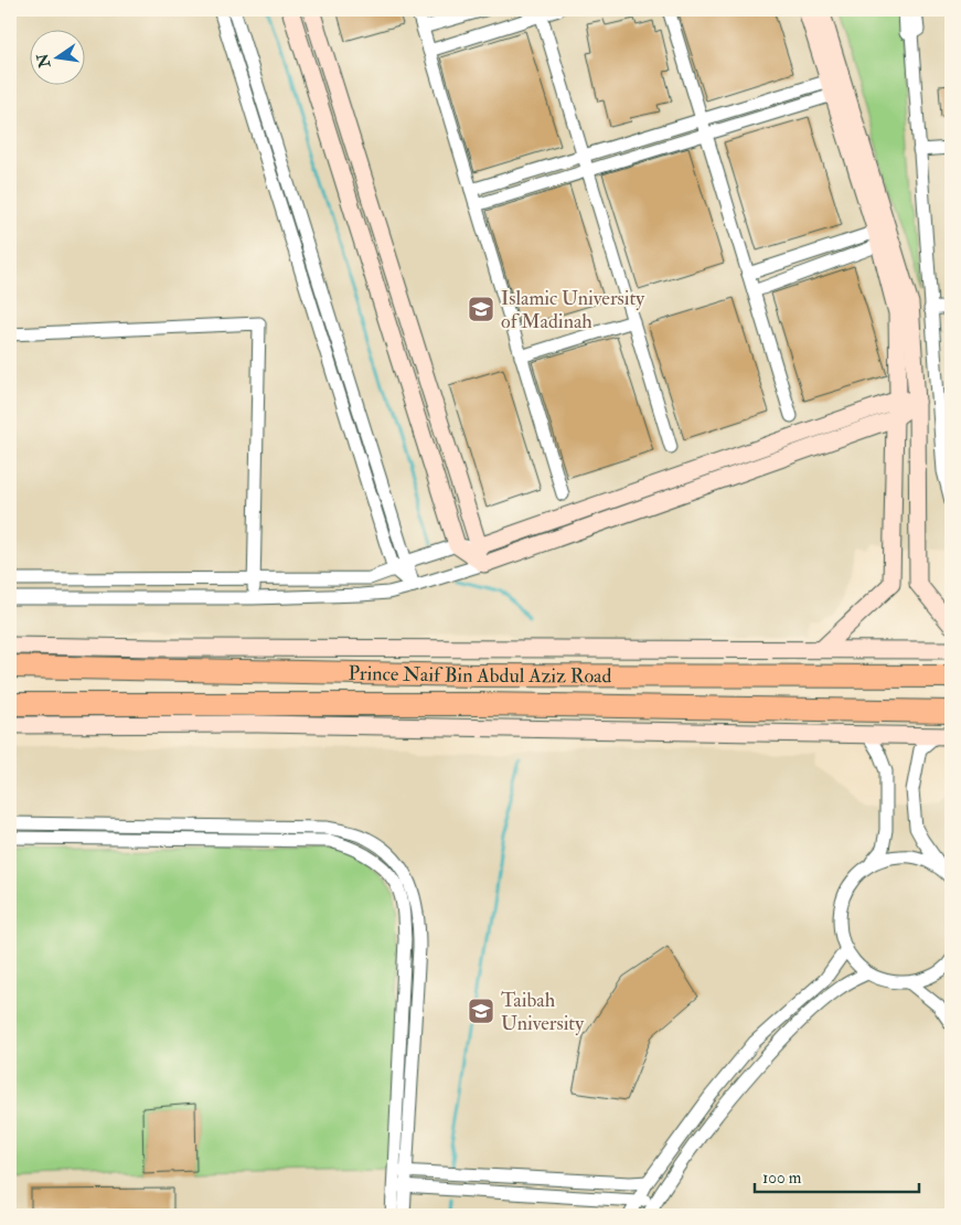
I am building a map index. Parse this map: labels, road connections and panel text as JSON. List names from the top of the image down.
{
  "streets": {
    "highway": ["Prince Naif Bin Abdul Aziz Road"]
  },
  "places": {
    "school or university": ["Islamic University of Madinah", "Taibah University"]
  },
  "scale_bar": "100 m",
  "north": "left"
}
